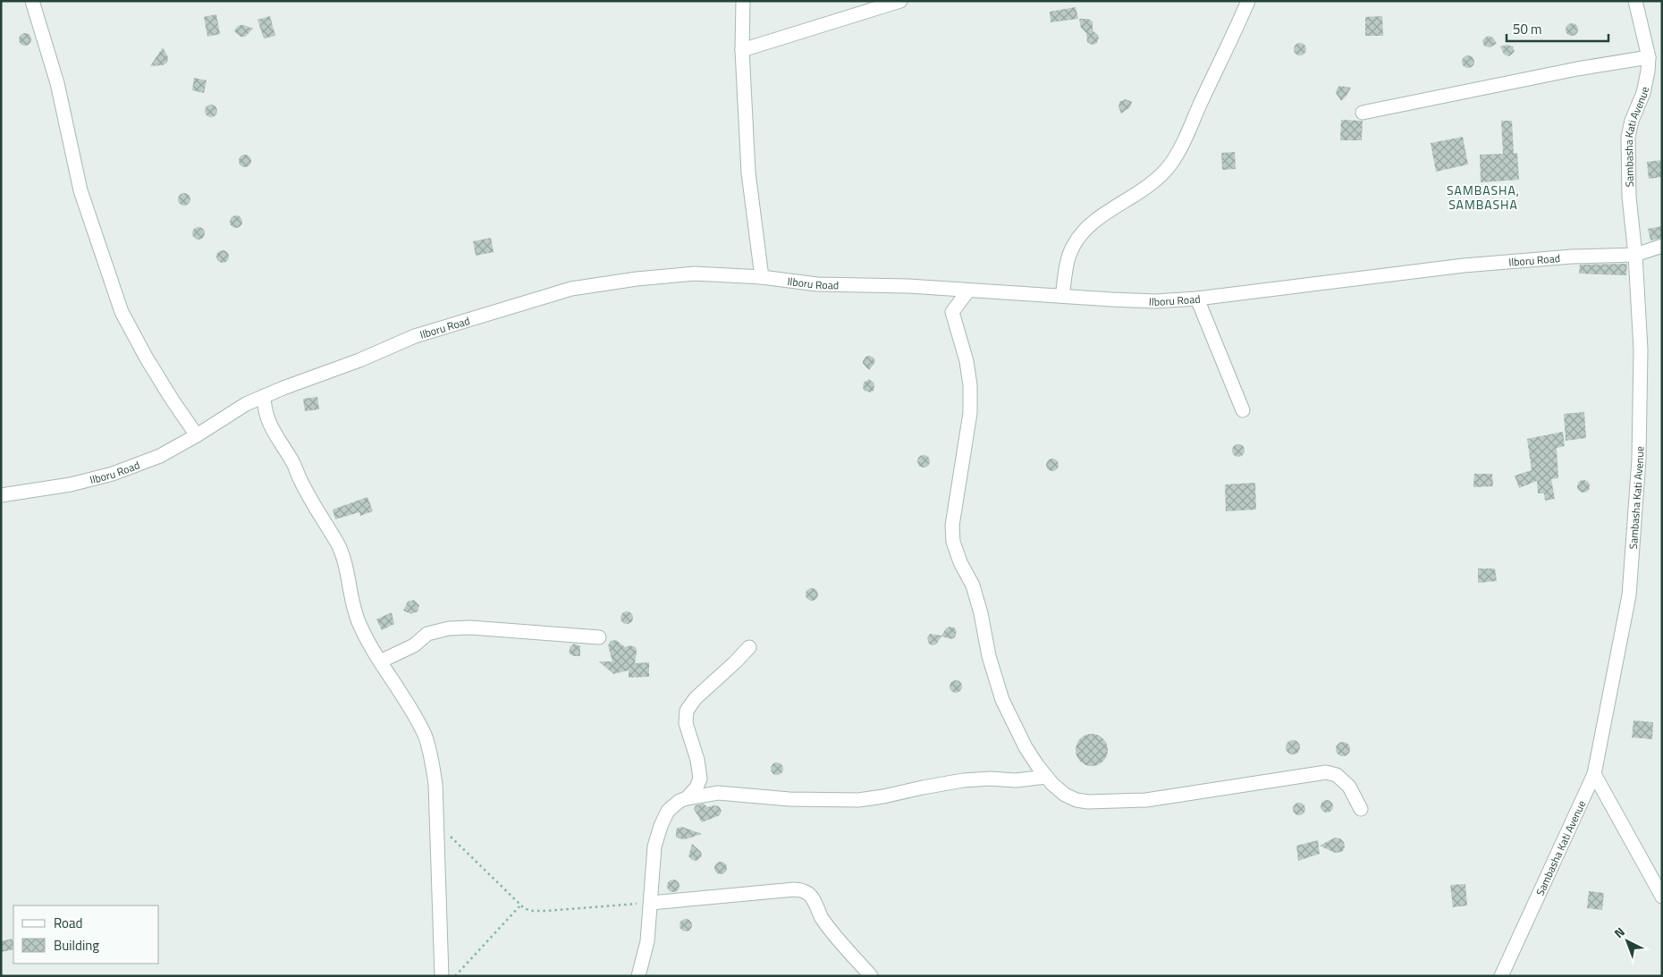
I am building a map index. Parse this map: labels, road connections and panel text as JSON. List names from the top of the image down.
{
  "streets": {
    "street": ["Sambasha Kati Avenue", "Ilboru Road"]
  },
  "crossings": [
    ["Sambasha Kati Avenue", "Ilboru Road"]
  ],
  "districts": ["SAMBASHA, SAMBASHA"],
  "legend": ["Road", "Building"],
  "scale_bar": "50 m",
  "north": "top left"
}
